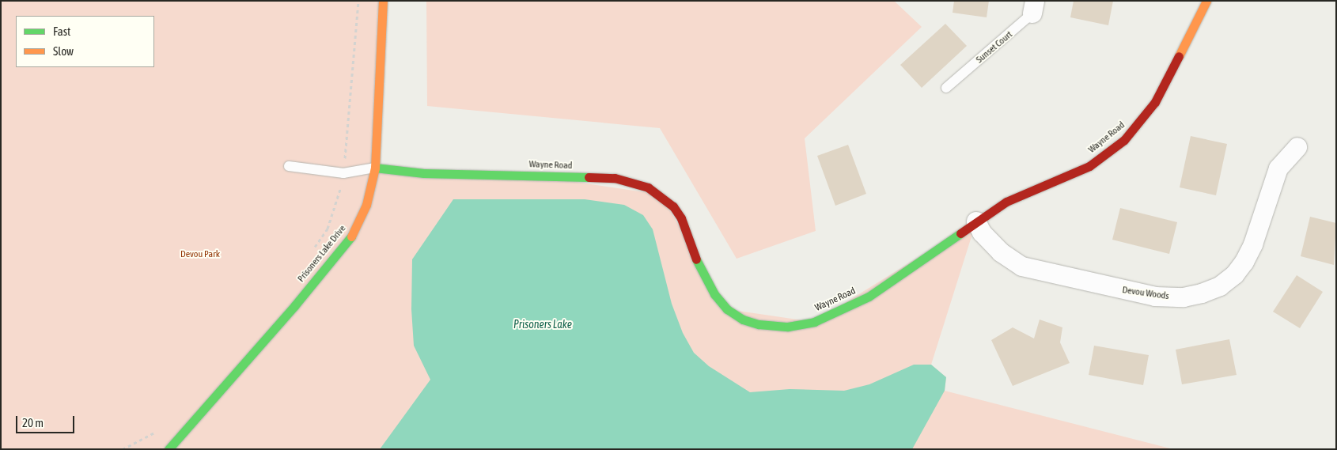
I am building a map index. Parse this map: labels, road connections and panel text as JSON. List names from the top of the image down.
{
  "streets": {
    "street": ["Wayne Road", "Prisoners Lake Drive", "Devou Woods"],
    "lane": ["Sunset Court"]
  },
  "crossings": [
    ["Wayne Road", "Prisoners Lake Drive"],
    ["Wayne Road", "Devou Woods"]
  ],
  "water": ["Prisoners Lake"],
  "parks": ["Devou Park"],
  "legend": ["Fast", "Slow"],
  "scale_bar": "20 m"
}
